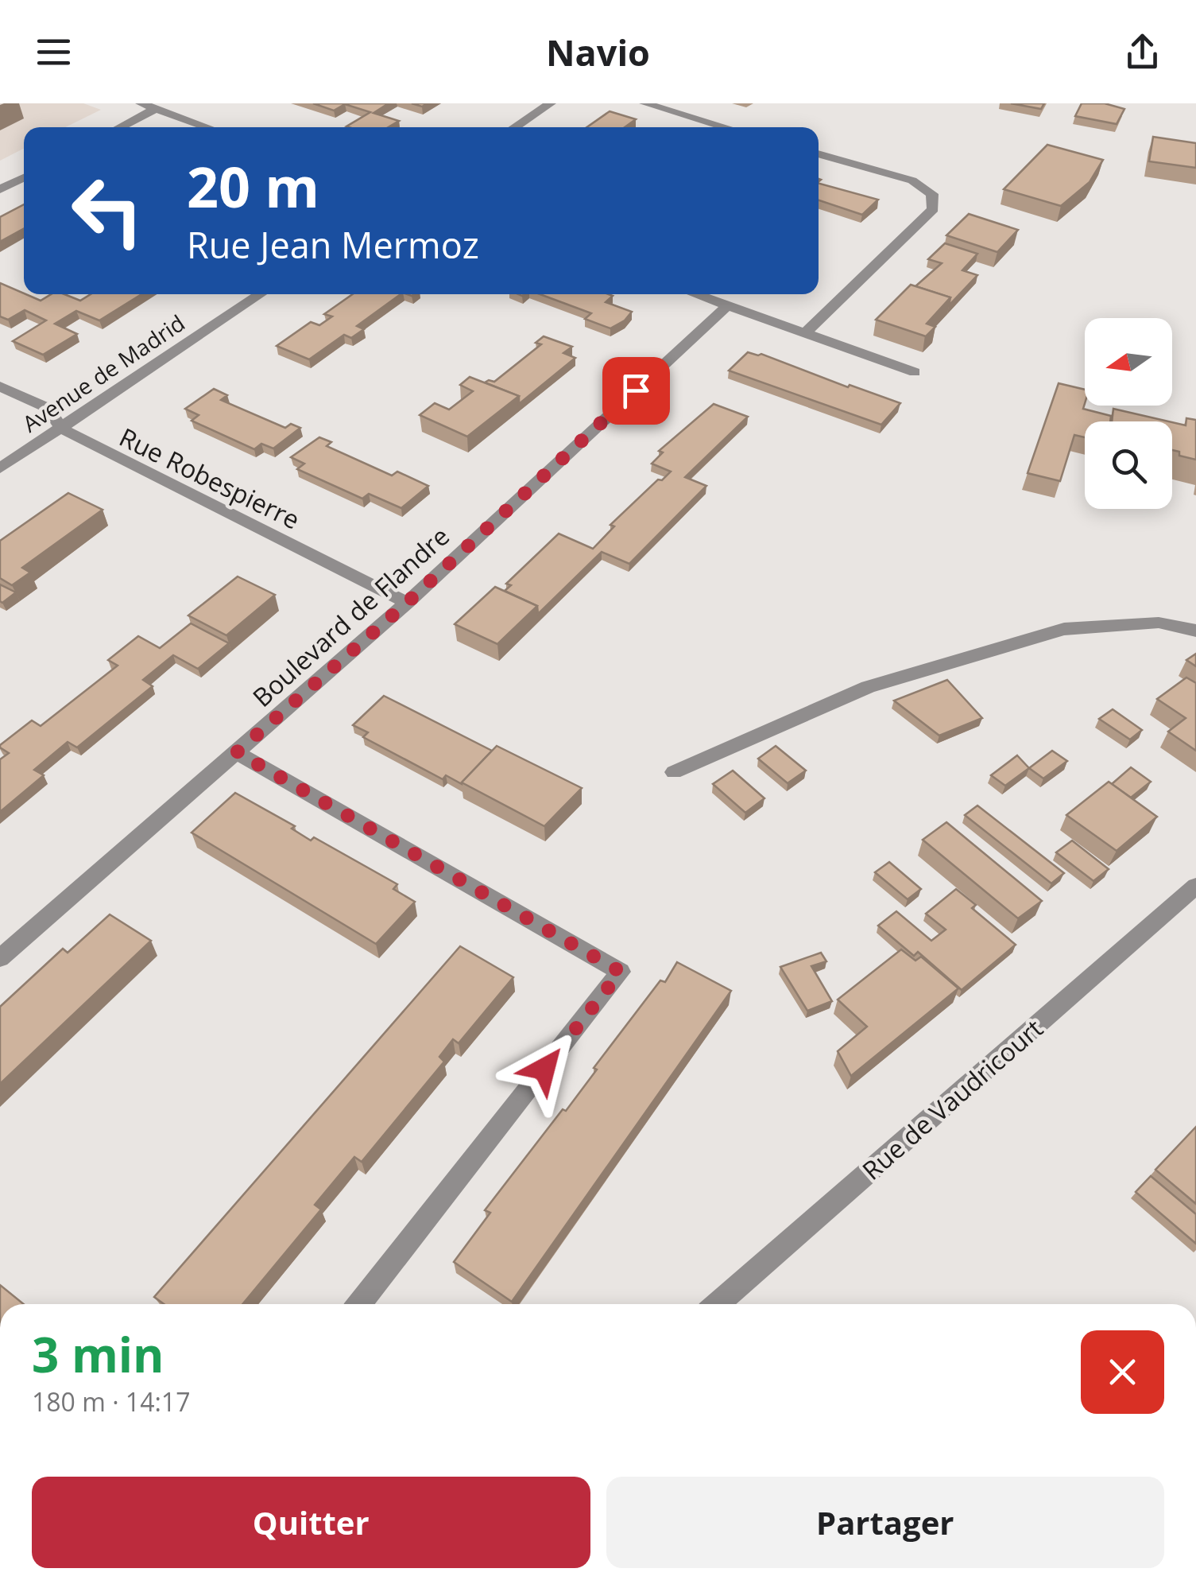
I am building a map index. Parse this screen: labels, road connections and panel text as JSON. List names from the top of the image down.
{
  "streets": {
    "street": [
      "Avenue de Madrid",
      "Rue Robespierre",
      "Boulevard de Flandre",
      "Rue de Vaudricourt"
    ]
  },
  "crossings": [
    ["Avenue de Madrid", "Rue Robespierre"],
    ["Rue Robespierre", "Boulevard de Flandre"]
  ],
  "north": "left",
  "page": {
    "header": "Navio",
    "turn": ["20 m", "Rue Jean Mermoz"],
    "heading": ["3 min", "180 m · 14:17"],
    "buttons": ["Quitter", "Partager"]
  }
}
